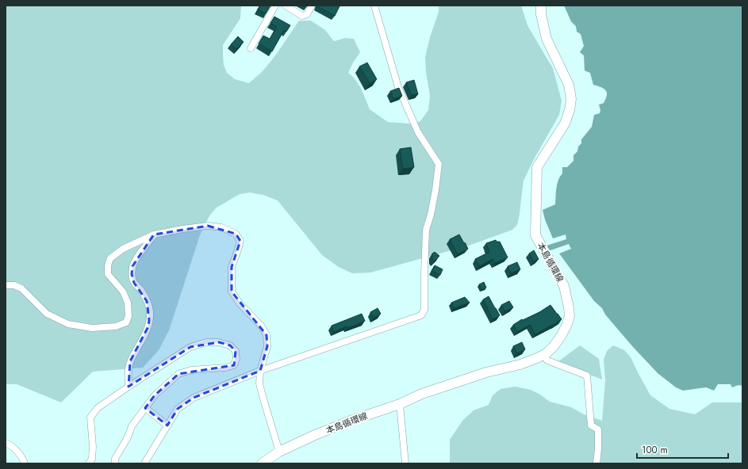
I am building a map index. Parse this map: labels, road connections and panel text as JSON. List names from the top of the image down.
{
  "streets": {
    "main road": ["本島循環線"]
  },
  "scale_bar": "100 m"
}
